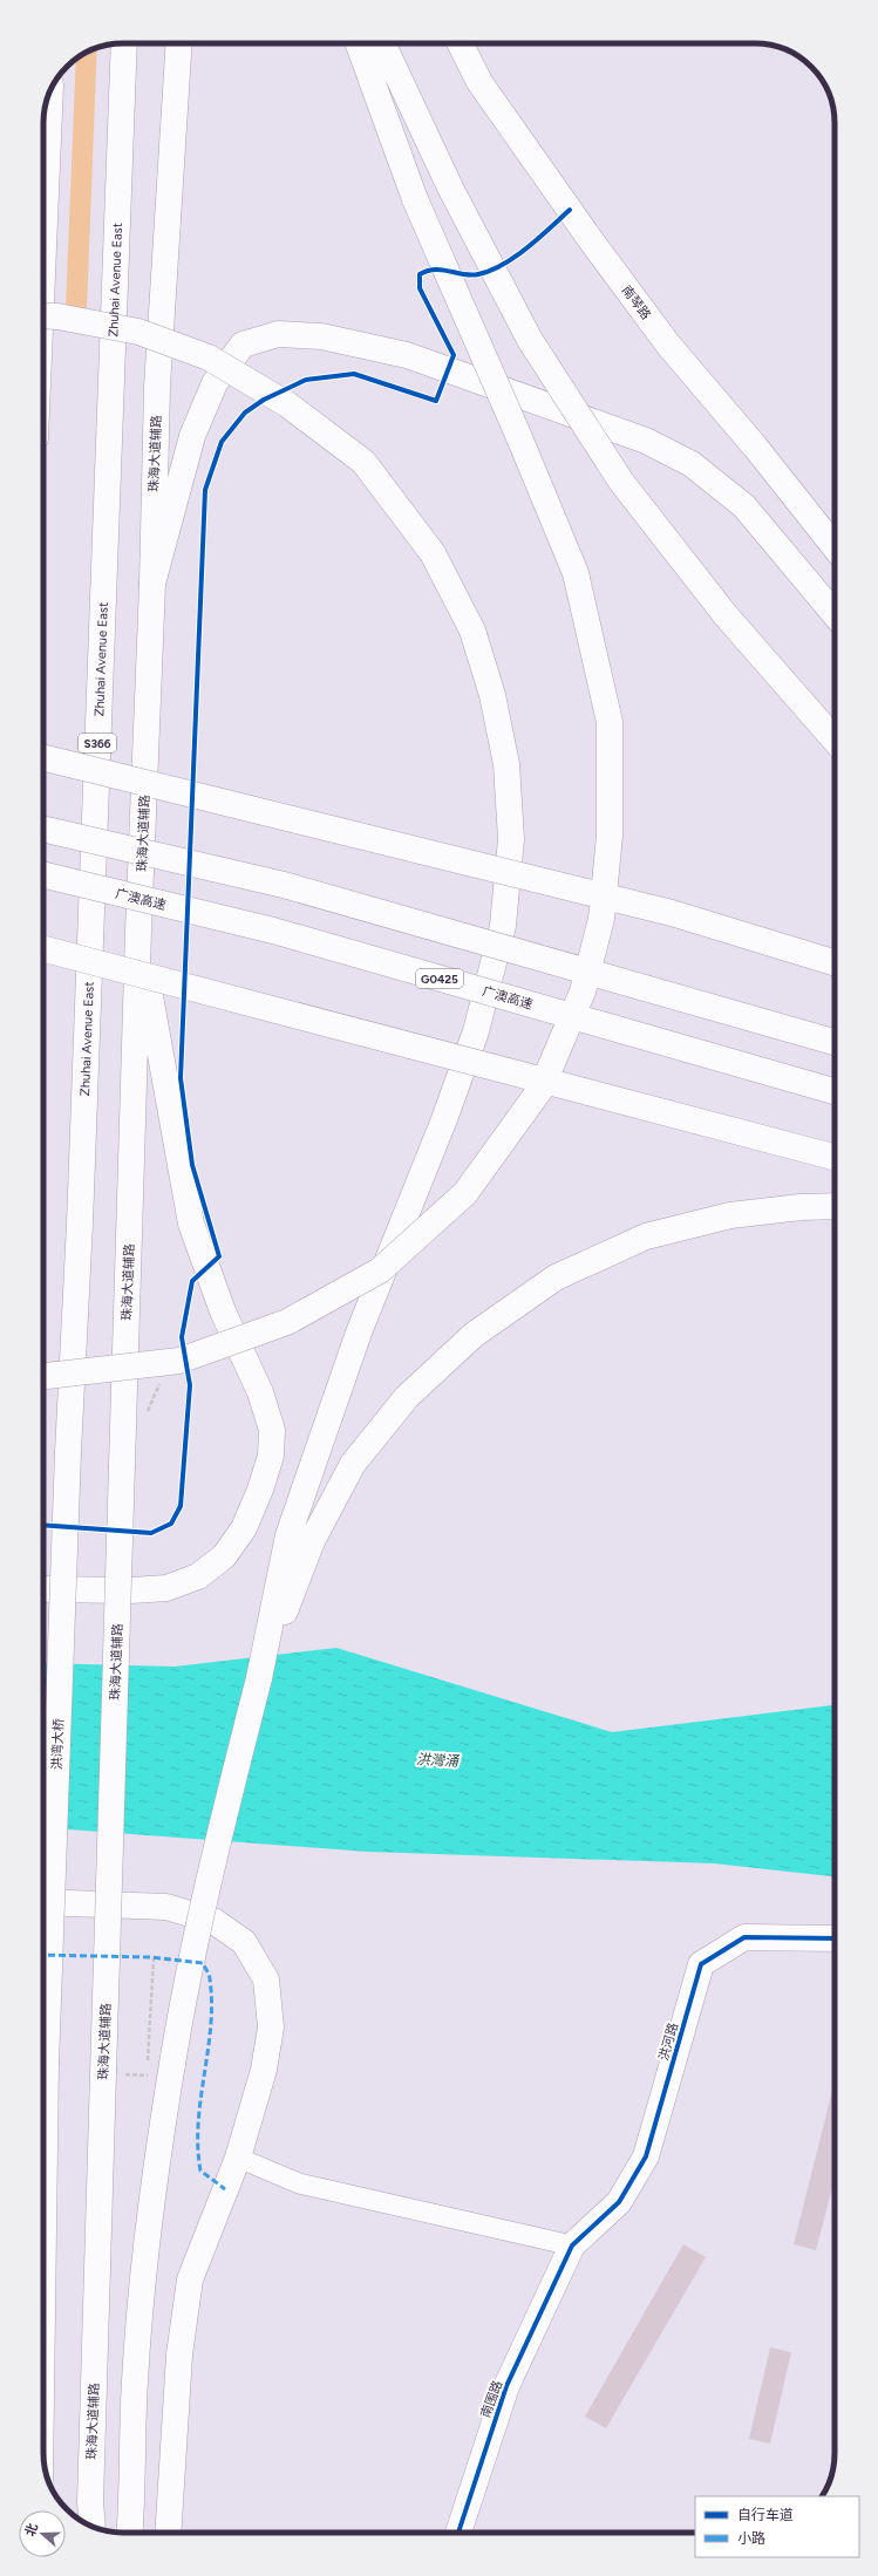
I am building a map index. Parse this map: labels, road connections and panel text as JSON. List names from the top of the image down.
{
  "streets": {
    "main road": [
      "Zhuhai Avenue East",
      "南琴路",
      "珠海大道辅路",
      "S366",
      "广澳高速",
      "G0425",
      "洪湾大桥",
      "洪河路",
      "南围路"
    ]
  },
  "crossings": [
    ["Zhuhai Avenue East", "洪湾大桥"],
    ["洪河路", "南围路"]
  ],
  "water": ["洪灣涌"],
  "legend": ["自行车道", "小路"],
  "north": "left"
}
